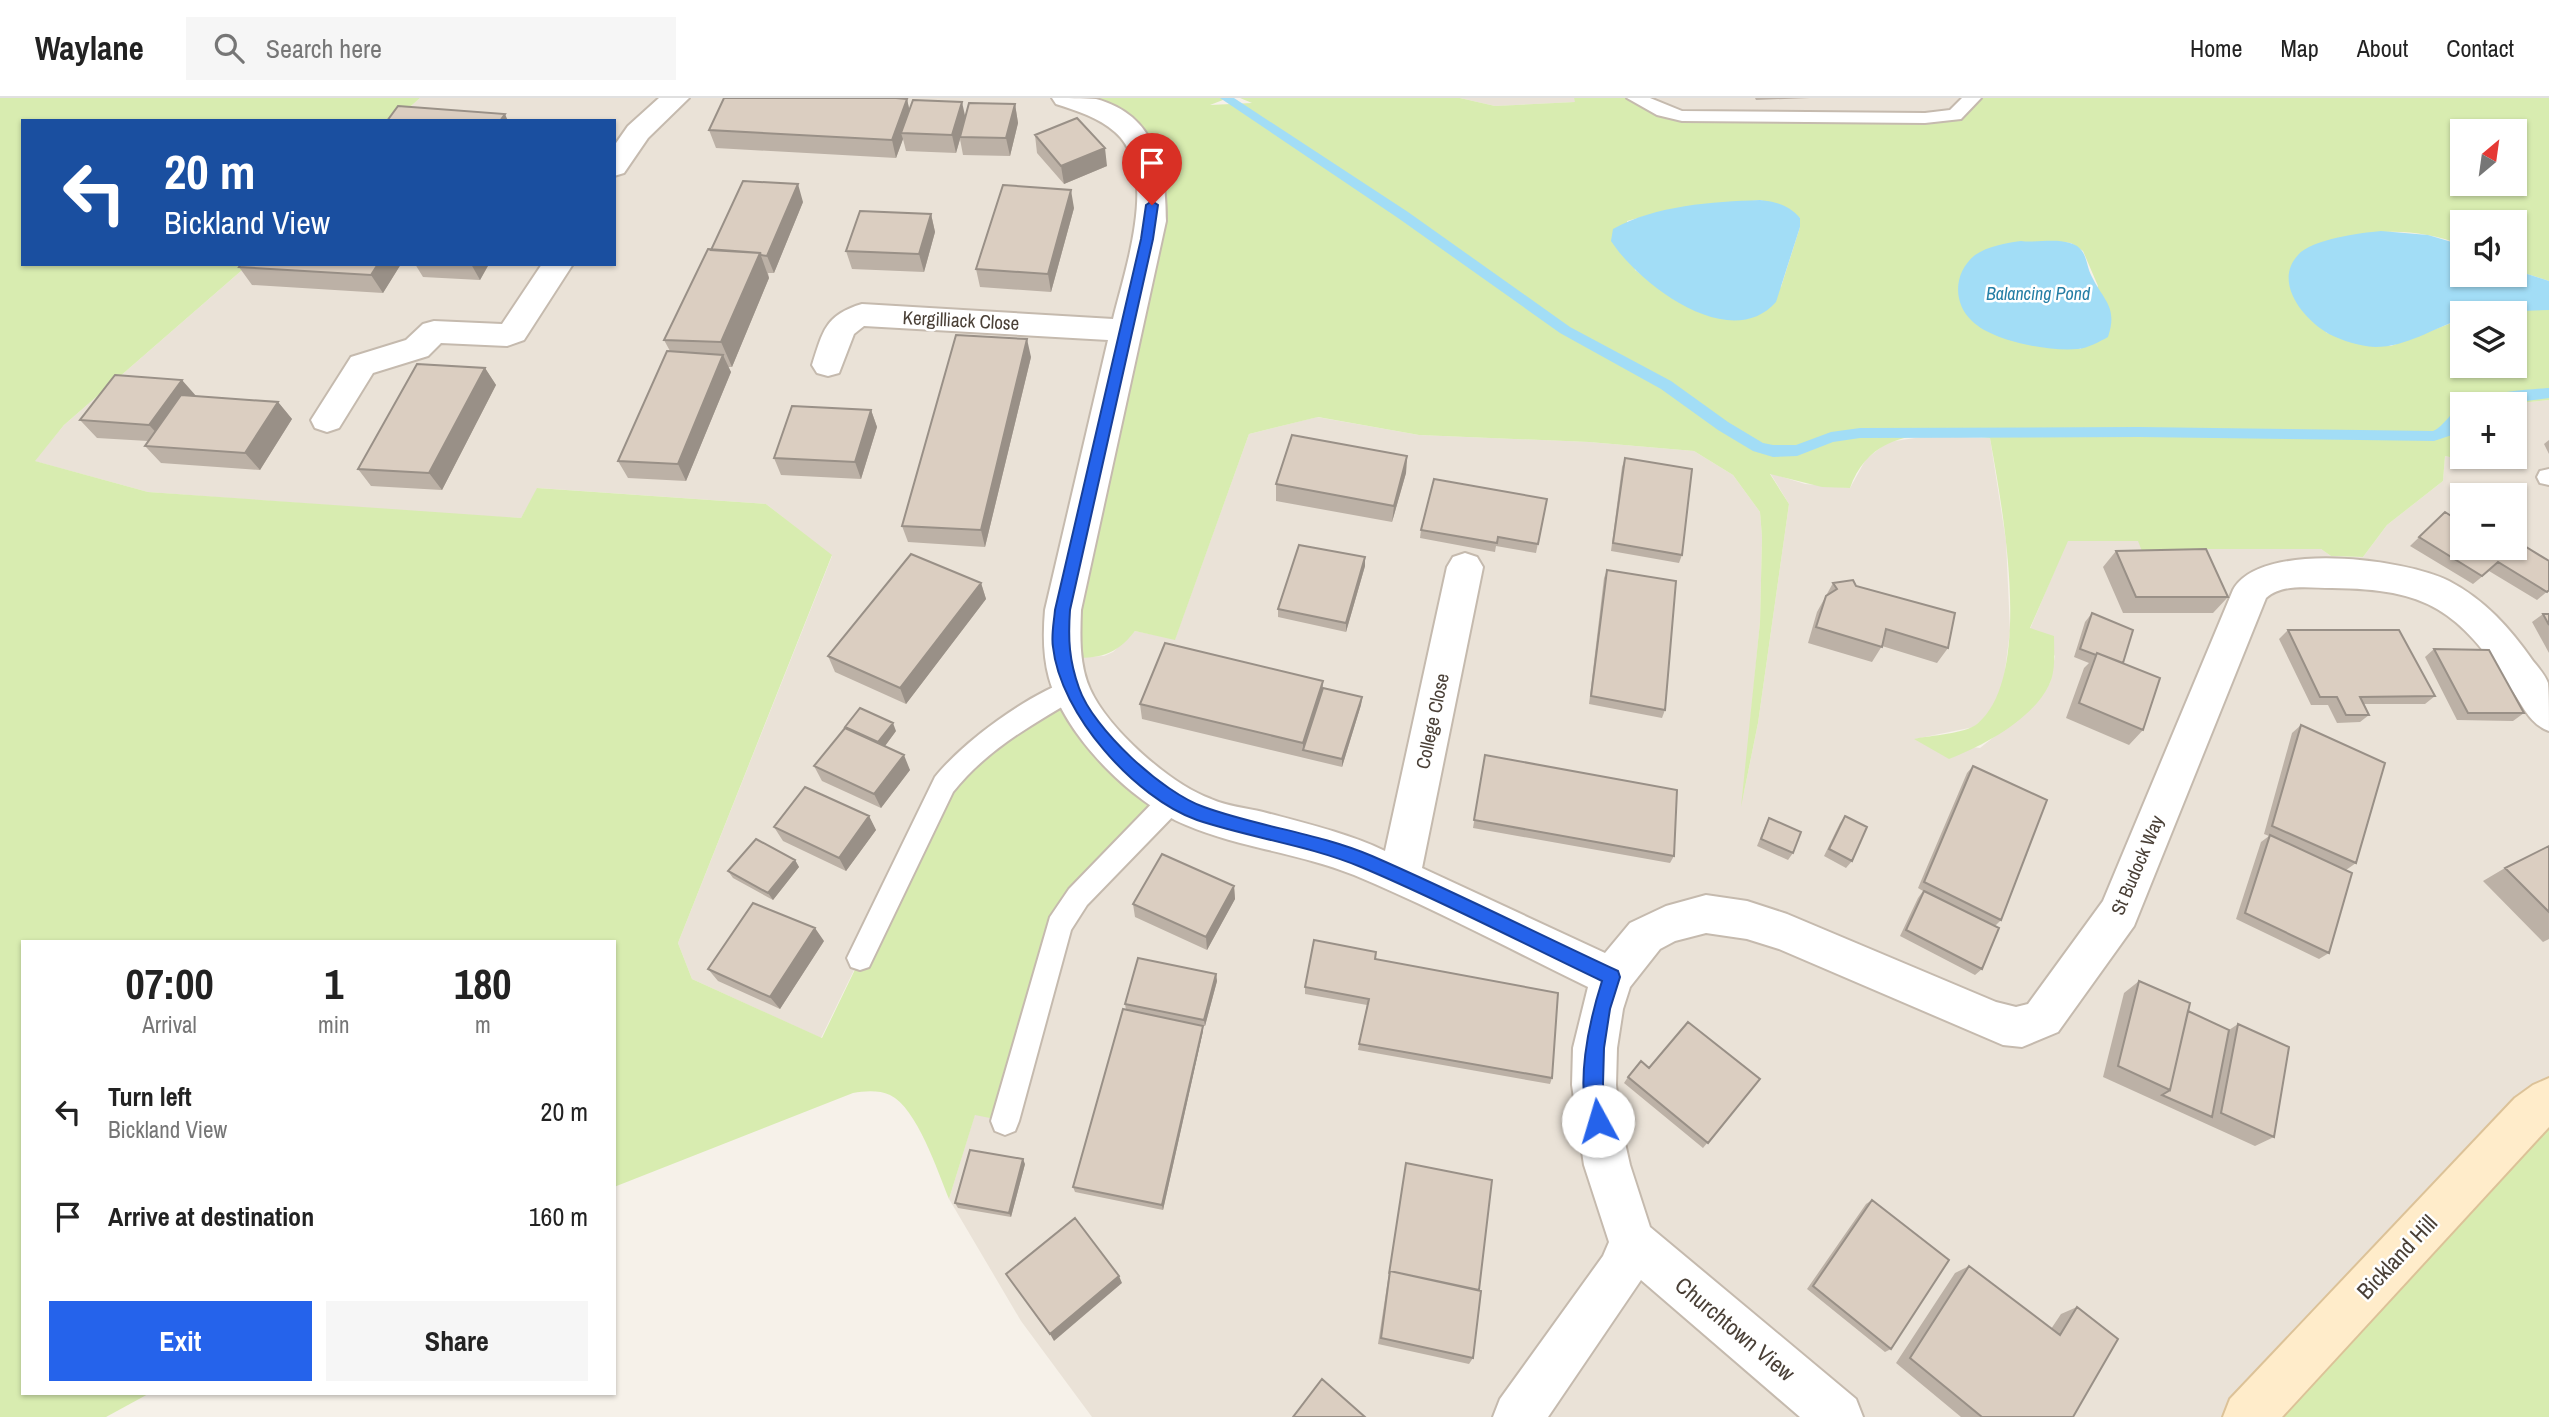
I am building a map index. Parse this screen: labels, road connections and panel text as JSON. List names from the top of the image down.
{
  "streets": {
    "street": [
      "Kergilliack Close",
      "College Close",
      "St Budock Way",
      "Bickland Hill",
      "Churchtown View"
    ]
  },
  "water": ["Balancing Pond"],
  "north": "top right",
  "page": {
    "header": "Waylane",
    "search": "Search here",
    "nav": [
      "Home",
      "Map",
      "About",
      "Contact"
    ],
    "map_buttons": ["+", "−"],
    "turn": ["20 m", "Bickland View"],
    "eta": [
      "07:00",
      "Arrival",
      "1",
      "min",
      "180",
      "m"
    ],
    "list": [
      {
        "name": "Turn left",
        "note": "Bickland View",
        "value": "20 m"
      },
      {
        "name": "Arrive at destination",
        "value": "160 m"
      }
    ],
    "buttons": ["Exit", "Share"]
  }
}
